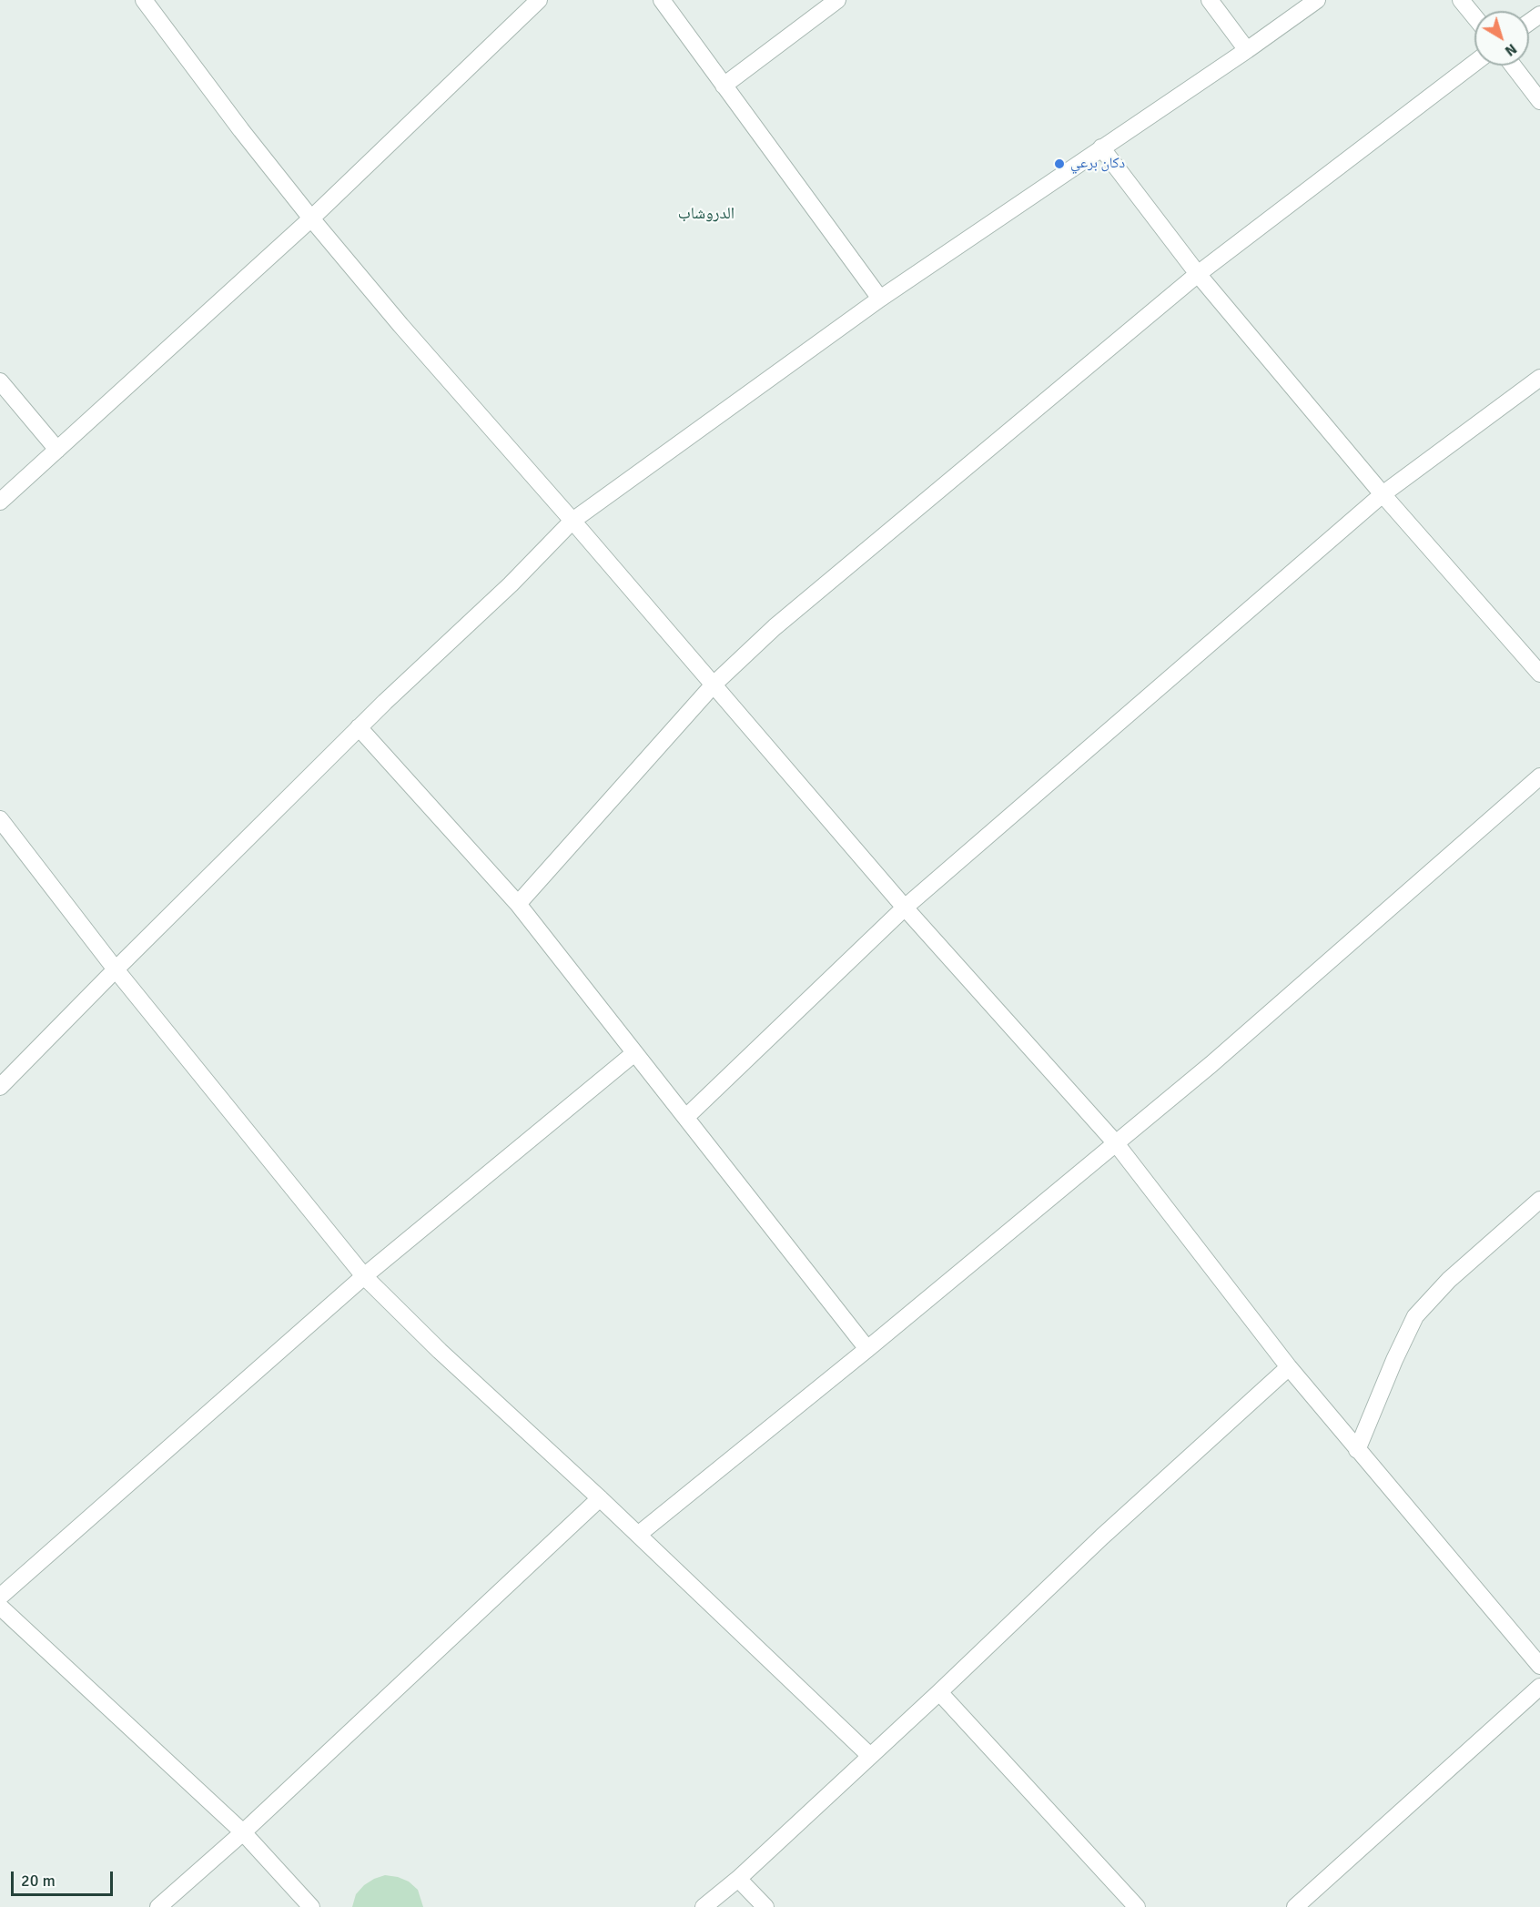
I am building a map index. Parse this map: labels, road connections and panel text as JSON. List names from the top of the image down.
{
  "districts": ["الدروشاب"],
  "places": ["دكان برعي"],
  "scale_bar": "20 m",
  "north": "bottom right"
}
